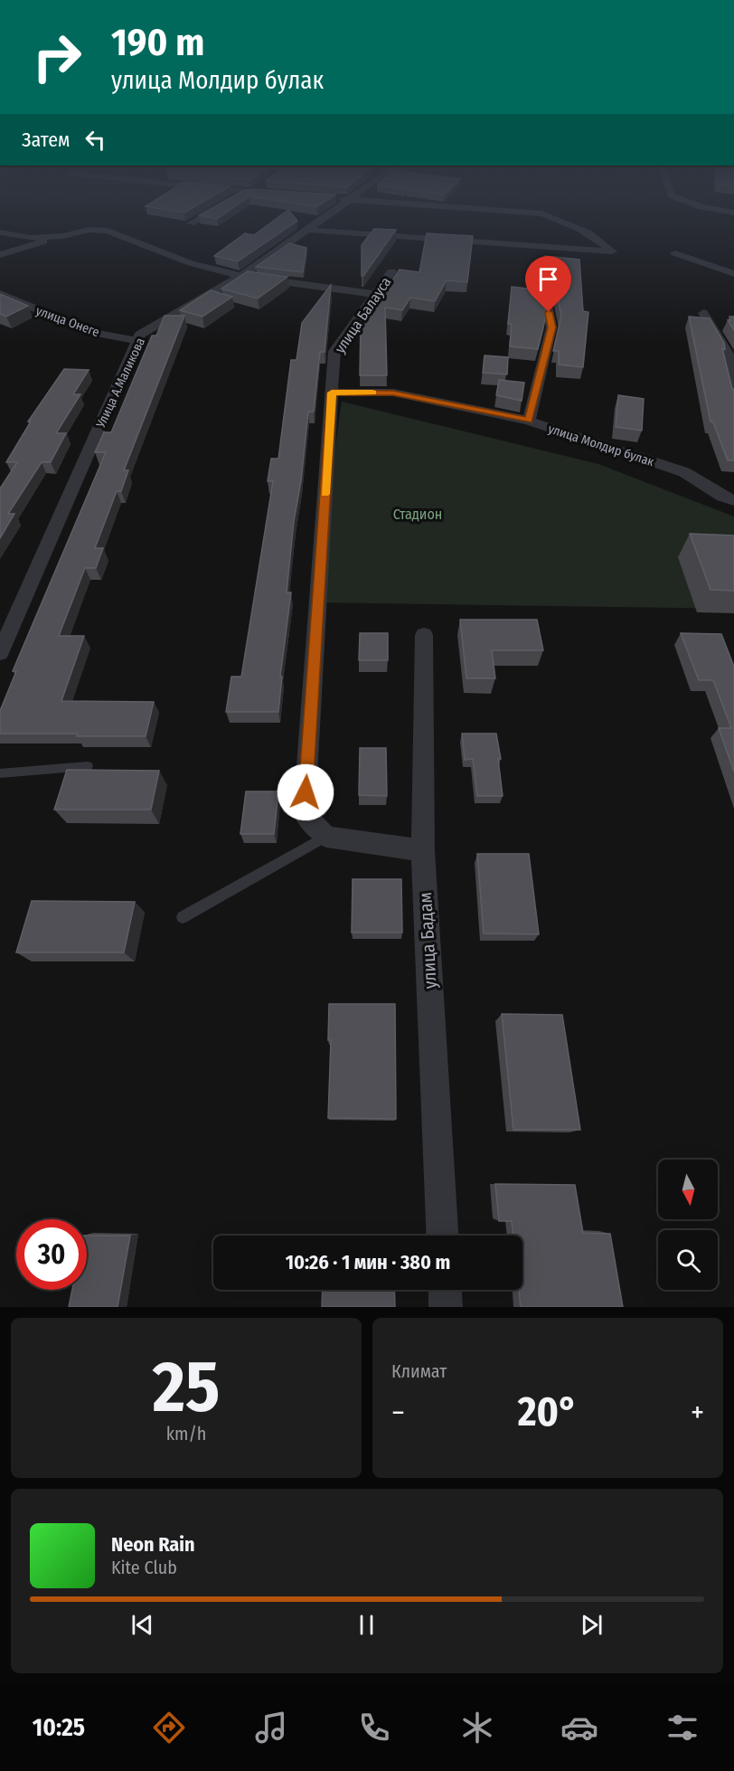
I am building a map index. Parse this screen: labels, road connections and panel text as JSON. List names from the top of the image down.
{
  "streets": {
    "street": [
      "улица Балауса",
      "улица Онеге",
      "Улица А.Маликова",
      "улица Молдир булак",
      "улица Бадам"
    ]
  },
  "crossings": [
    ["улица Балауса", "улица Молдир булак"],
    ["улица Онеге", "Улица А.Маликова"]
  ],
  "parks": ["Стадион"],
  "north": "bottom",
  "page": {
    "turn": ["190 m", "улица Молдир булак"],
    "then": "Затем",
    "limit": "30",
    "trip": "10:26 · 1 мин · 380 m",
    "tile": [
      ["25", "km/h"],
      "Климат"
    ],
    "heat": ["−", "20°", "+"],
    "song": ["Neon Rain", "Kite Club"],
    "tabs": "10:25"
  }
}
